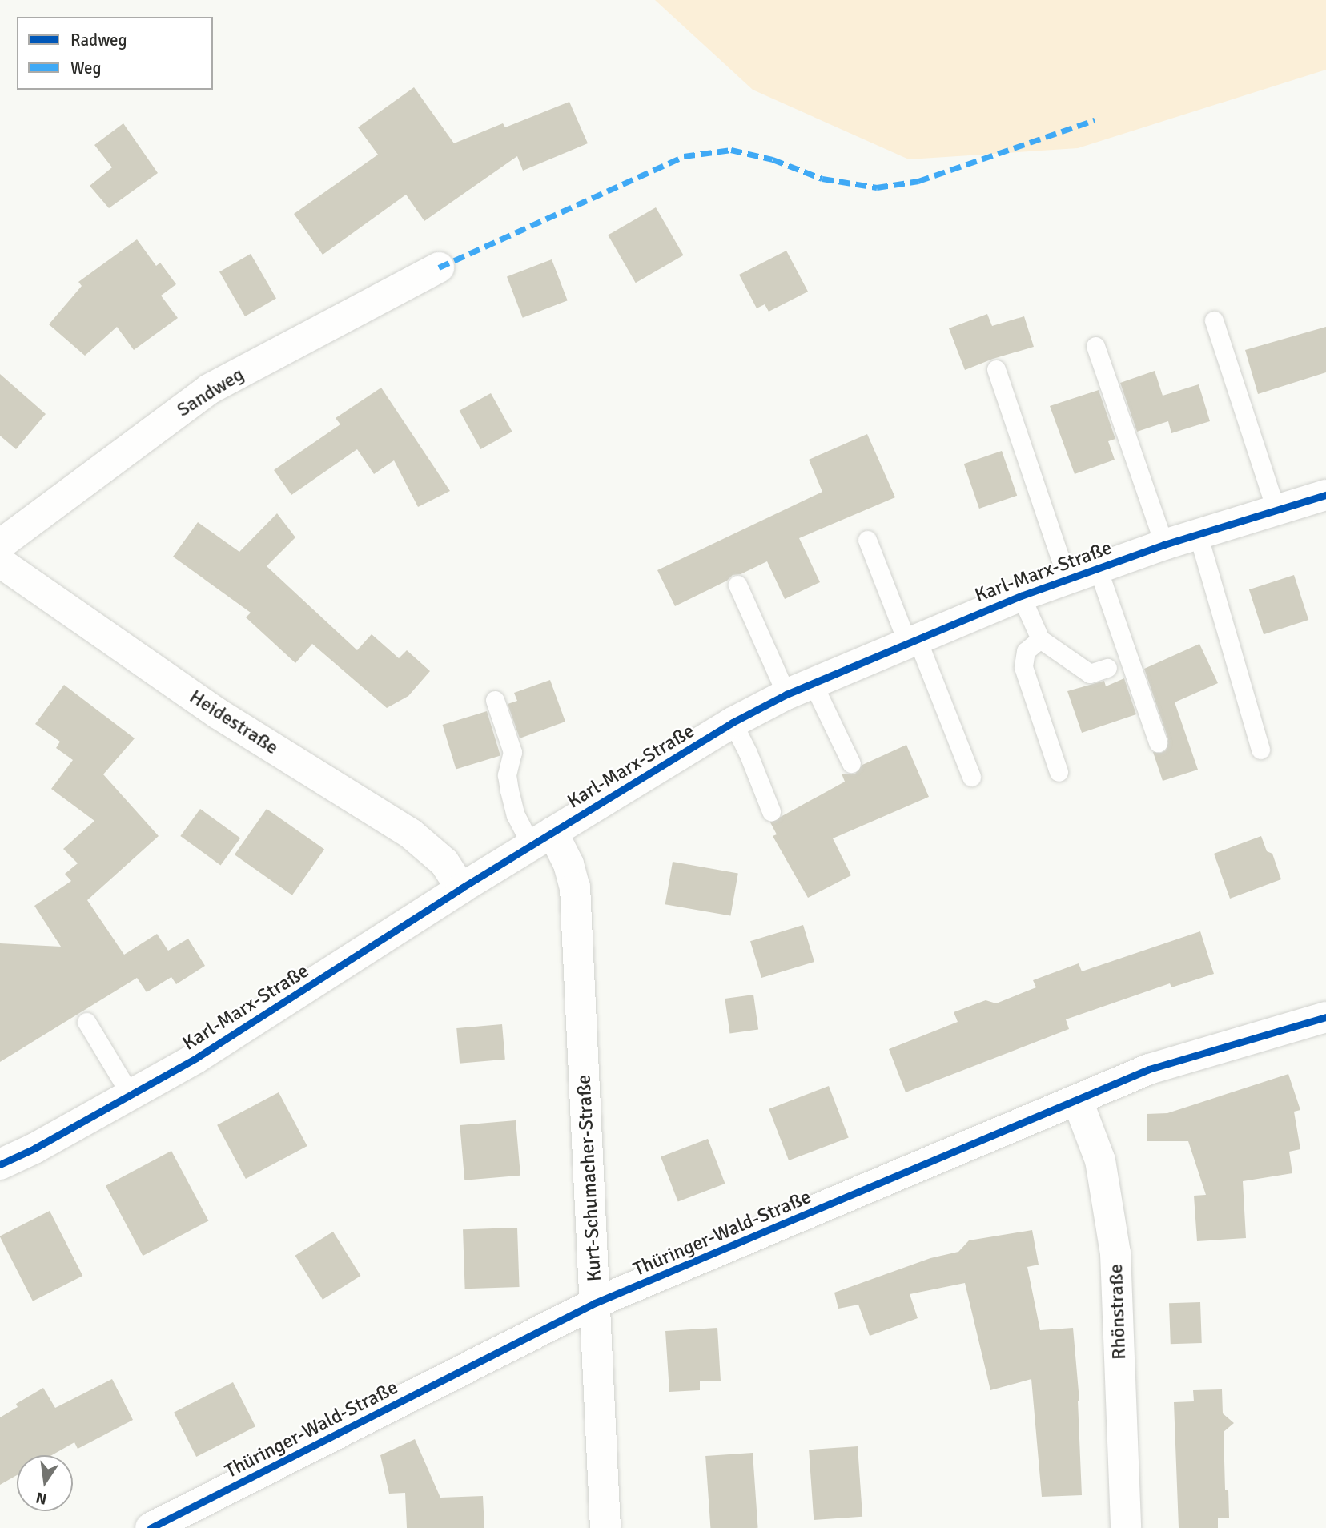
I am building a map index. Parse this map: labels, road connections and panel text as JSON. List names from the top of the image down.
{
  "streets": {
    "street": [
      "Sandweg",
      "Karl-Marx-Straße",
      "Heidestraße",
      "Kurt-Schumacher-Straße",
      "Thüringer-Wald-Straße",
      "Rhönstraße"
    ]
  },
  "crossings": [
    ["Karl-Marx-Straße", "Heidestraße"],
    ["Karl-Marx-Straße", "Kurt-Schumacher-Straße"],
    ["Kurt-Schumacher-Straße", "Thüringer-Wald-Straße"],
    ["Thüringer-Wald-Straße", "Rhönstraße"]
  ],
  "legend": ["Radweg", "Weg"],
  "north": "bottom"
}
